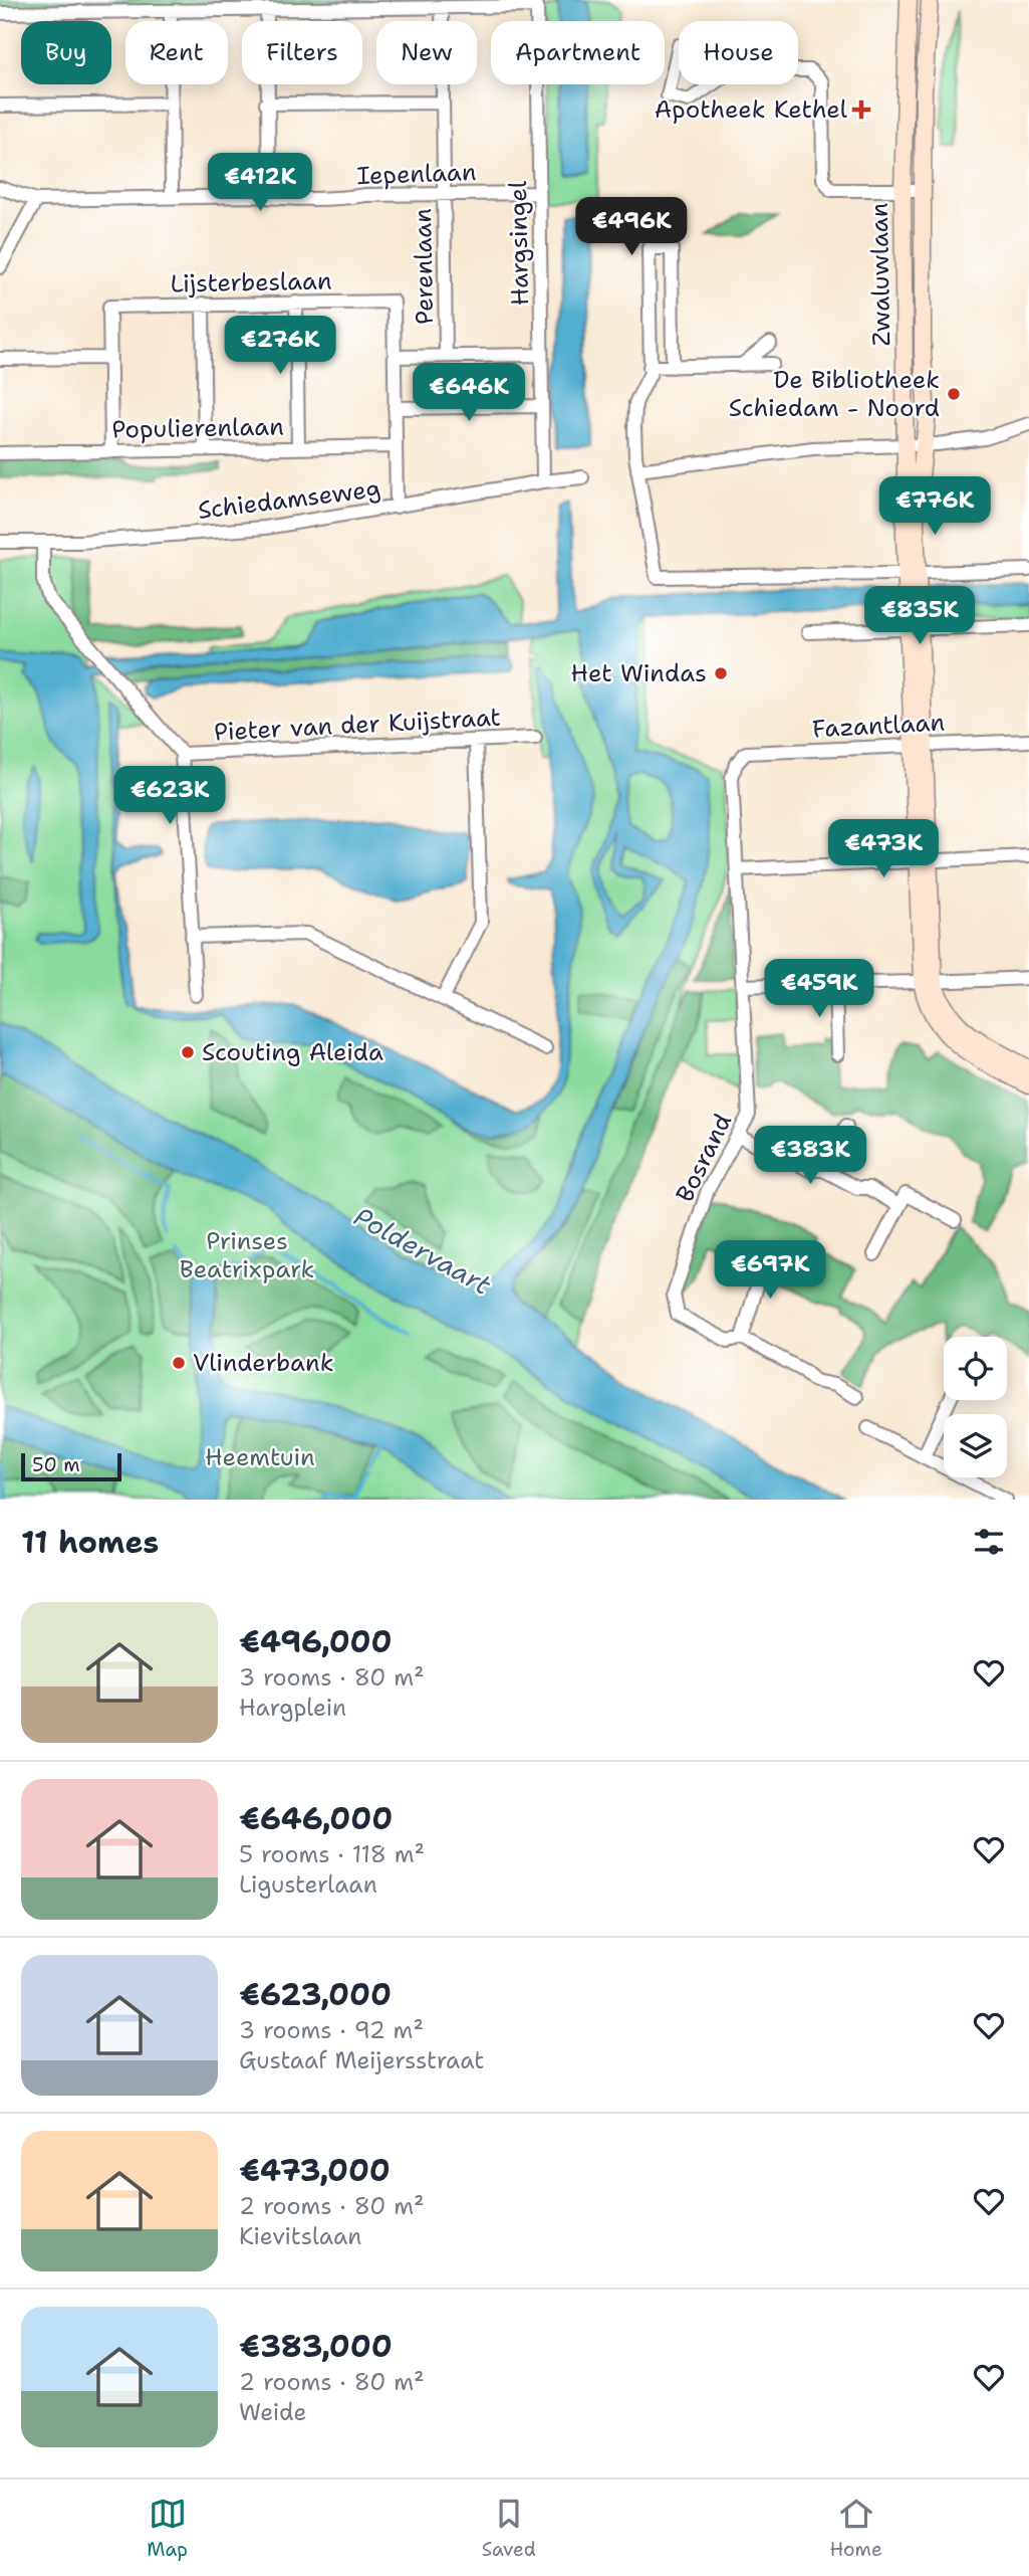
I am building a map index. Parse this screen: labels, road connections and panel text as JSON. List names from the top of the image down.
{
  "streets": {
    "main road": ["Zwaluwlaan"],
    "street": [
      "Iepenlaan",
      "Hargsingel",
      "Perenlaan",
      "Lijsterbeslaan",
      "Populierenlaan",
      "Schiedamseweg",
      "Pieter van der Kuijstraat",
      "Fazantlaan",
      "Bosrand"
    ]
  },
  "crossings": [
    ["Iepenlaan", "Hargsingel"],
    ["Iepenlaan", "Perenlaan"],
    ["Hargsingel", "Perenlaan"],
    ["Hargsingel", "Schiedamseweg"],
    ["Zwaluwlaan", "Fazantlaan"],
    ["Fazantlaan", "Bosrand"]
  ],
  "water": ["Poldervaart"],
  "parks": ["Prinses Beatrixpark", "Heemtuin"],
  "places": {
    "health": ["Apotheek Kethel"],
    "other": [
      "De Bibliotheek Schiedam - Noord",
      "Het Windas",
      "Scouting Aleida",
      "Vlinderbank"
    ]
  },
  "scale_bar": "50 m",
  "page": {
    "chip": [
      "Buy",
      "Rent",
      "Filters",
      "New",
      "Apartment",
      "House"
    ],
    "price": [
      "€412K",
      "€496K",
      "€276K",
      "€646K",
      "€776K",
      "€835K",
      "€623K",
      "€473K",
      "€459K",
      "€383K",
      "€697K"
    ],
    "scale": "50 m",
    "heading": "11 homes",
    "list": [
      {
        "name": "€496,000",
        "note": "3 rooms · 80 m² · Hargplein"
      },
      {
        "name": "€646,000",
        "note": "5 rooms · 118 m² · Ligusterlaan"
      },
      {
        "name": "€623,000",
        "note": "3 rooms · 92 m² · Gustaaf Meijersstraat"
      },
      {
        "name": "€473,000",
        "note": "2 rooms · 80 m² · Kievitslaan"
      },
      {
        "name": "€383,000",
        "note": "2 rooms · 80 m² · Weide"
      }
    ],
    "tabs": ["Map", "Saved", "Home"]
  }
}
